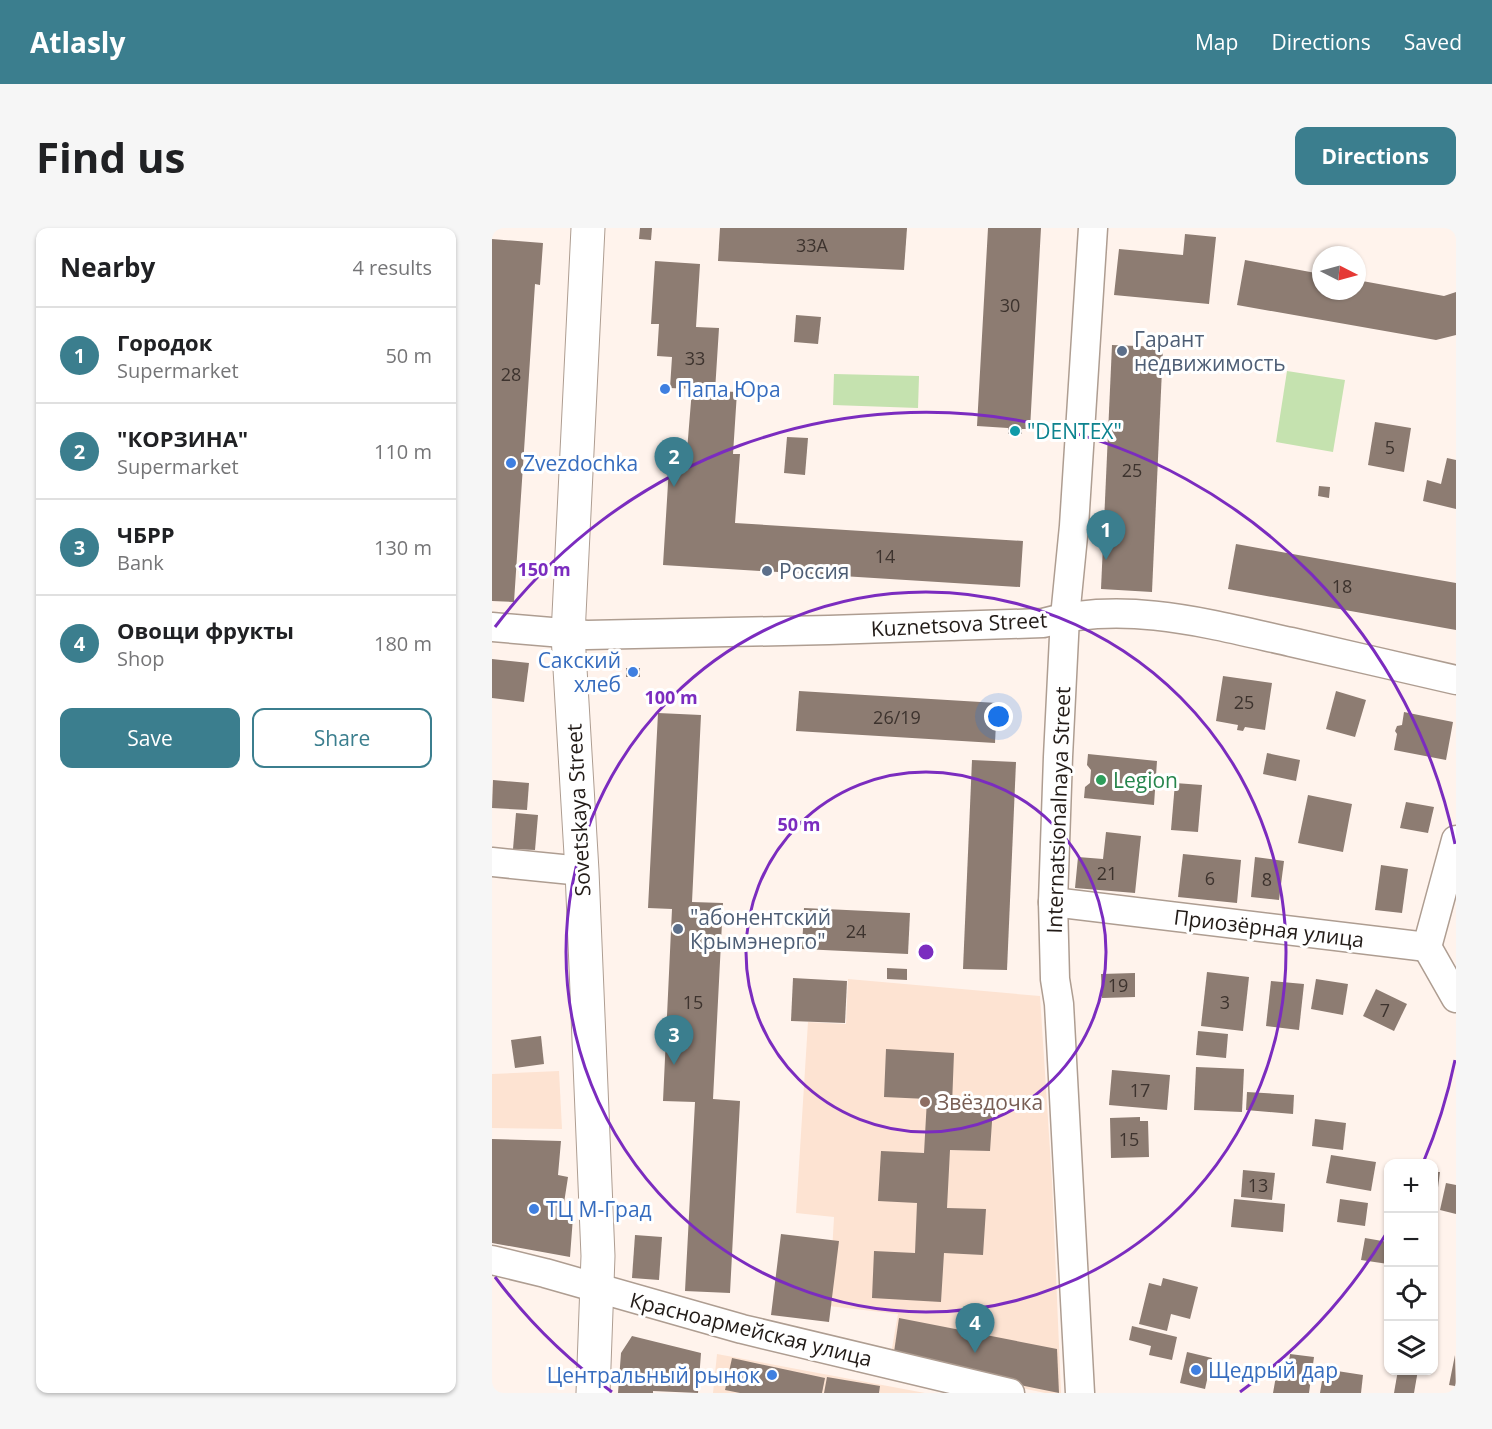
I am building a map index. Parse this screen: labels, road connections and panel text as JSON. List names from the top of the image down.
{
  "streets": {
    "street": [
      "Kuznetsova Street",
      "Sovetskaya Street",
      "Internatsionalnaya Street",
      "Приозёрная улица",
      "Красноармейская улица"
    ]
  },
  "crossings": [
    ["Kuznetsova Street", "Sovetskaya Street"],
    ["Kuznetsova Street", "Internatsionalnaya Street"],
    ["Sovetskaya Street", "Красноармейская улица"],
    ["Internatsionalnaya Street", "Приозёрная улица"]
  ],
  "places": [
    "Гарант недвижимость",
    "Папа Юра",
    "\"DENTEX\"",
    "Zvezdochka",
    "Россия",
    "Сакский хлеб",
    "Legion",
    "\"абонентский Крымэнерго\"",
    "Звёздочка",
    "ТЦ М-Град",
    "Щедрый дар",
    "Центральный рынок"
  ],
  "house_numbers": [
    "33А",
    "30",
    "33",
    "28",
    "5",
    "25",
    "14",
    "18",
    "25",
    "26/19",
    "21",
    "6",
    "8",
    "24",
    "19",
    "15",
    "3",
    "7",
    "17",
    "15",
    "13"
  ],
  "north": "right",
  "page": {
    "header": "Atlasly",
    "nav": ["Map", "Directions", "Saved"],
    "buttons": [
      "Directions",
      ["Save", "Share"]
    ],
    "title": "Find us",
    "heading": ["Nearby", "4 results"],
    "list": [
      {
        "mark": "1",
        "name": "Городок",
        "note": "Supermarket",
        "value": "50 m"
      },
      {
        "mark": "2",
        "name": "\"КОРЗИНА\"",
        "note": "Supermarket",
        "value": "110 m"
      },
      {
        "mark": "3",
        "name": "ЧБРР",
        "note": "Bank",
        "value": "130 m"
      },
      {
        "mark": "4",
        "name": "Овощи фрукты",
        "note": "Shop",
        "value": "180 m"
      }
    ],
    "pins": [
      "2",
      "1",
      "3",
      "4"
    ],
    "map_buttons": ["+", "−"]
  },
  "rings": ["150 m", "100 m", "50 m"]
}
